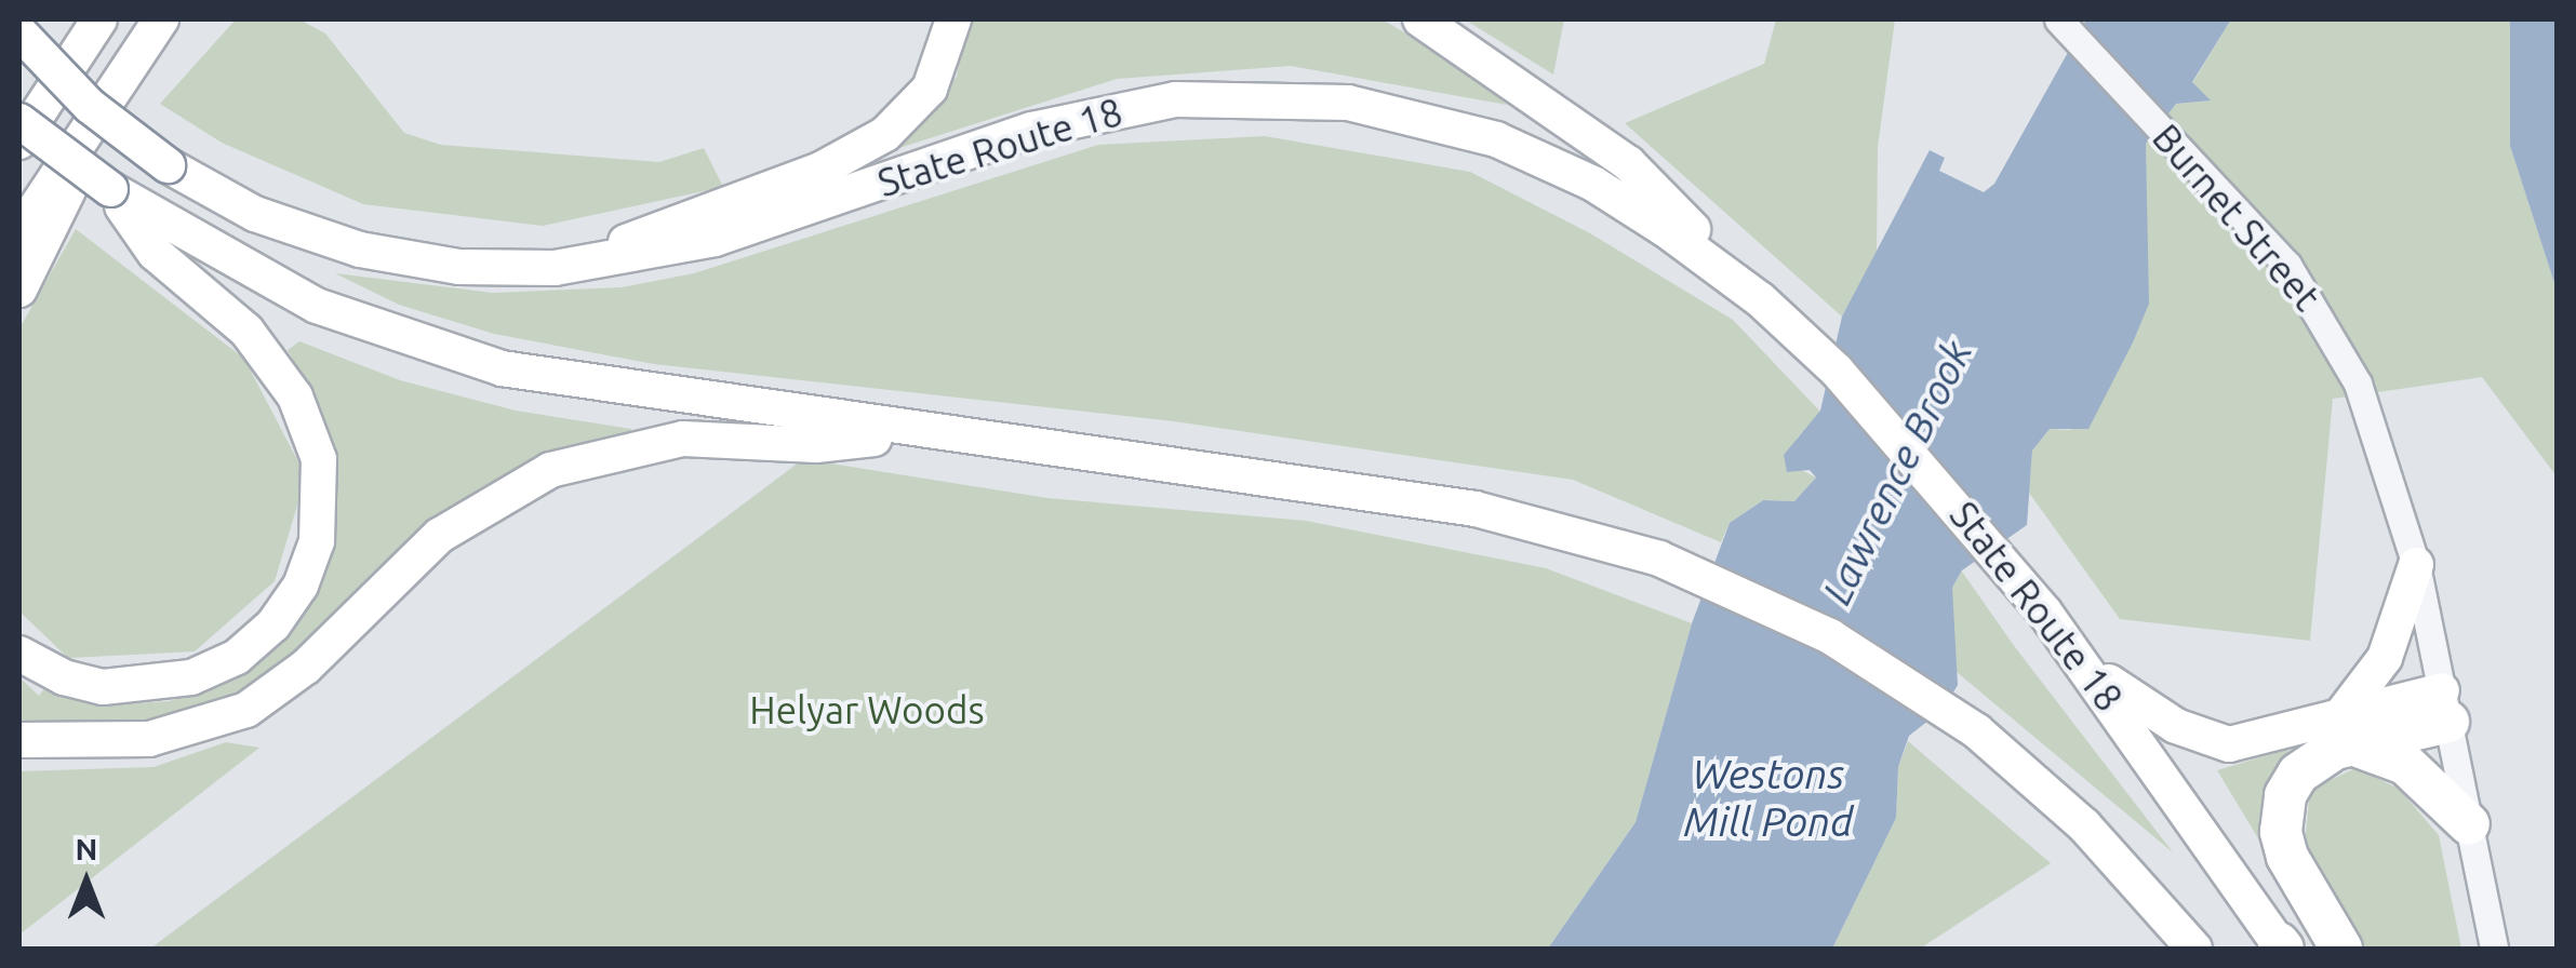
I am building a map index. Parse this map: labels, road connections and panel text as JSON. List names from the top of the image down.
{
  "streets": {
    "highway": ["State Route 18"],
    "street": ["Burnet Street"]
  },
  "water": ["Lawrence Brook", "Westons Mill Pond"],
  "parks": ["Helyar Woods"],
  "north": "top"
}
